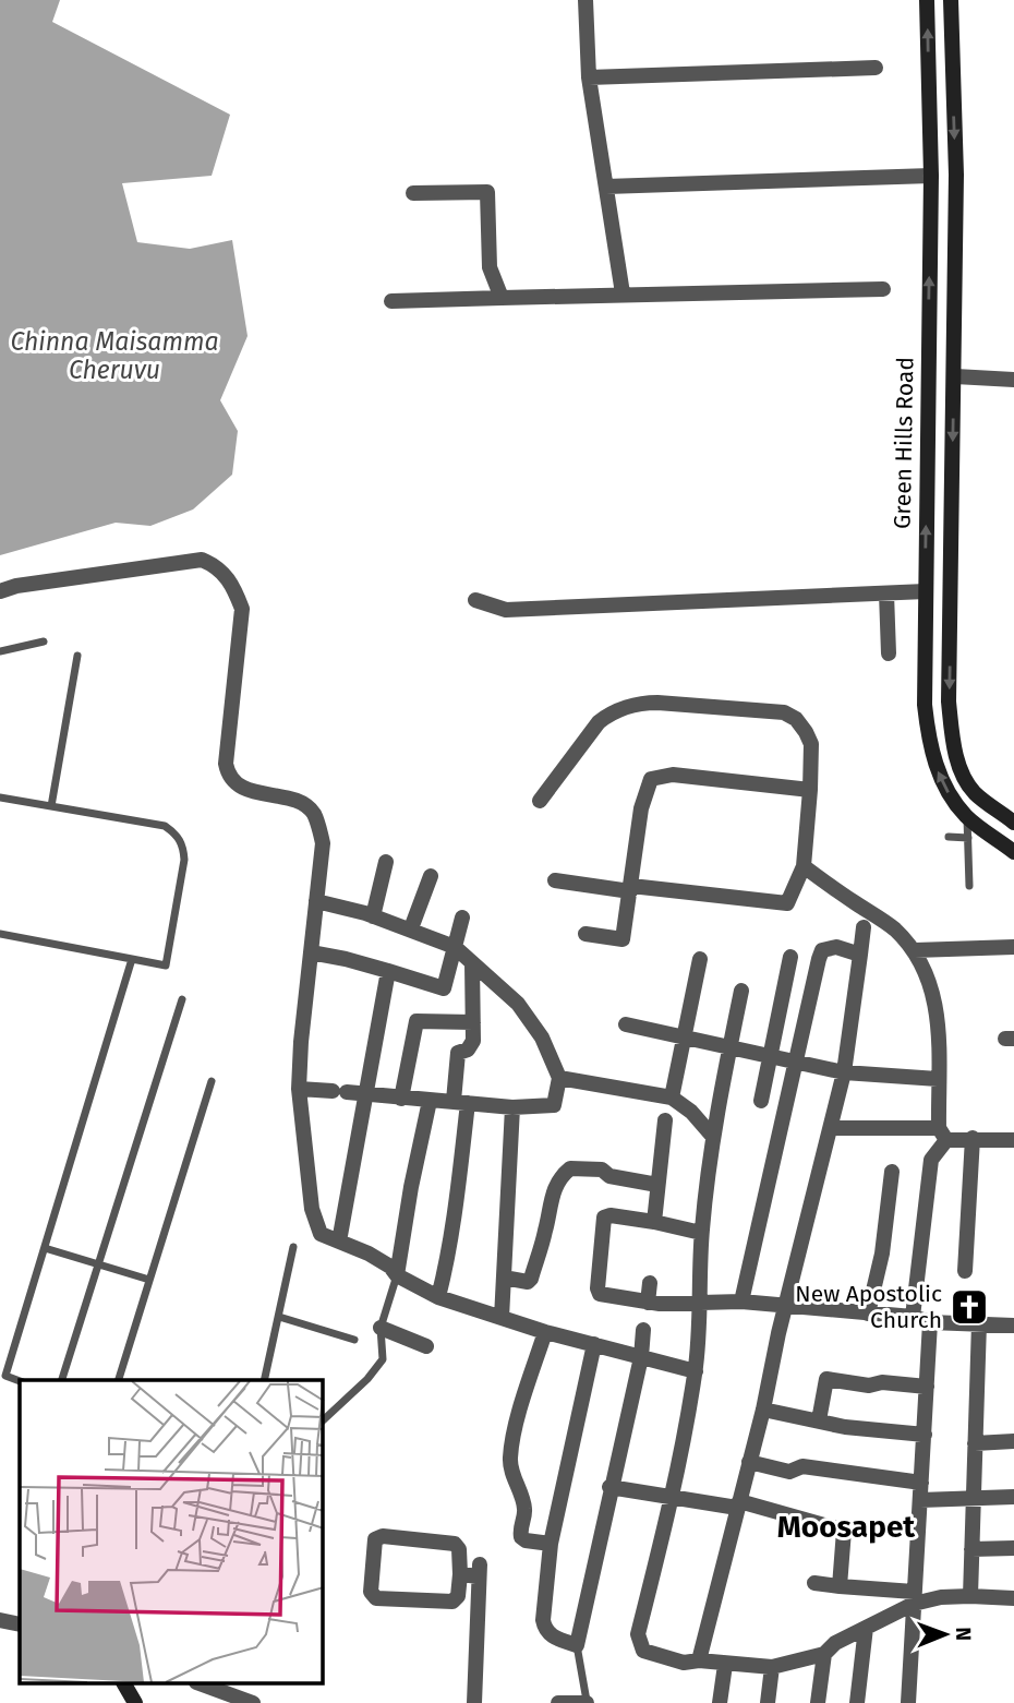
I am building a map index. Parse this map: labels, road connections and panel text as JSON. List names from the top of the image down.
{
  "streets": {
    "street": ["Green Hills Road"]
  },
  "districts": ["Moosapet"],
  "water": ["Chinna Maisamma Cheruvu"],
  "places": {
    "church": ["New Apostolic Church"]
  },
  "north": "right"
}
